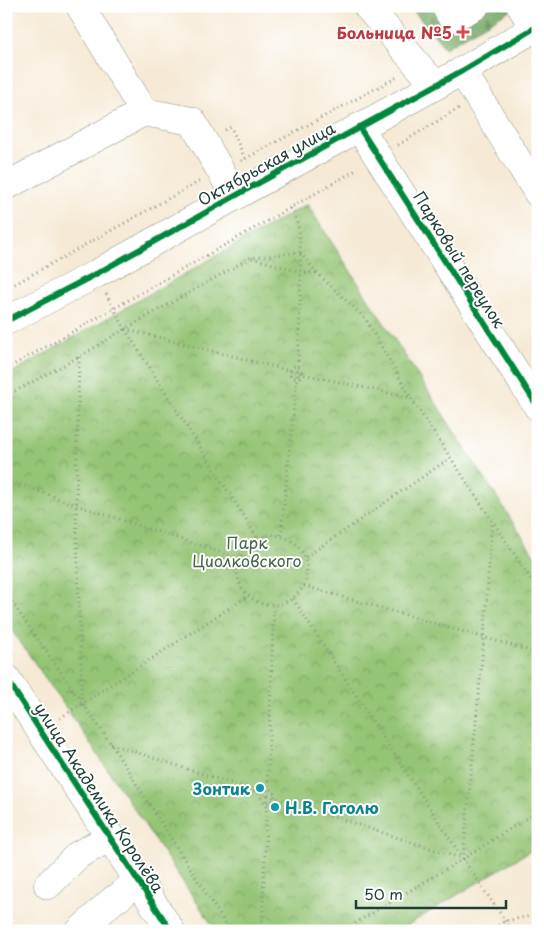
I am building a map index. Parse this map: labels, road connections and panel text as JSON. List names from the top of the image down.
{
  "streets": {
    "street": ["Октябрьская улица", "Парковый переулок", "улица Академика Королёва"]
  },
  "crossings": [
    ["Октябрьская улица", "Парковый переулок"]
  ],
  "parks": ["Парк Циолковского"],
  "places": {
    "health": ["Больница №5"],
    "other": ["Зонтик", "Н.В. Гоголю"]
  },
  "scale_bar": "50 m"
}
